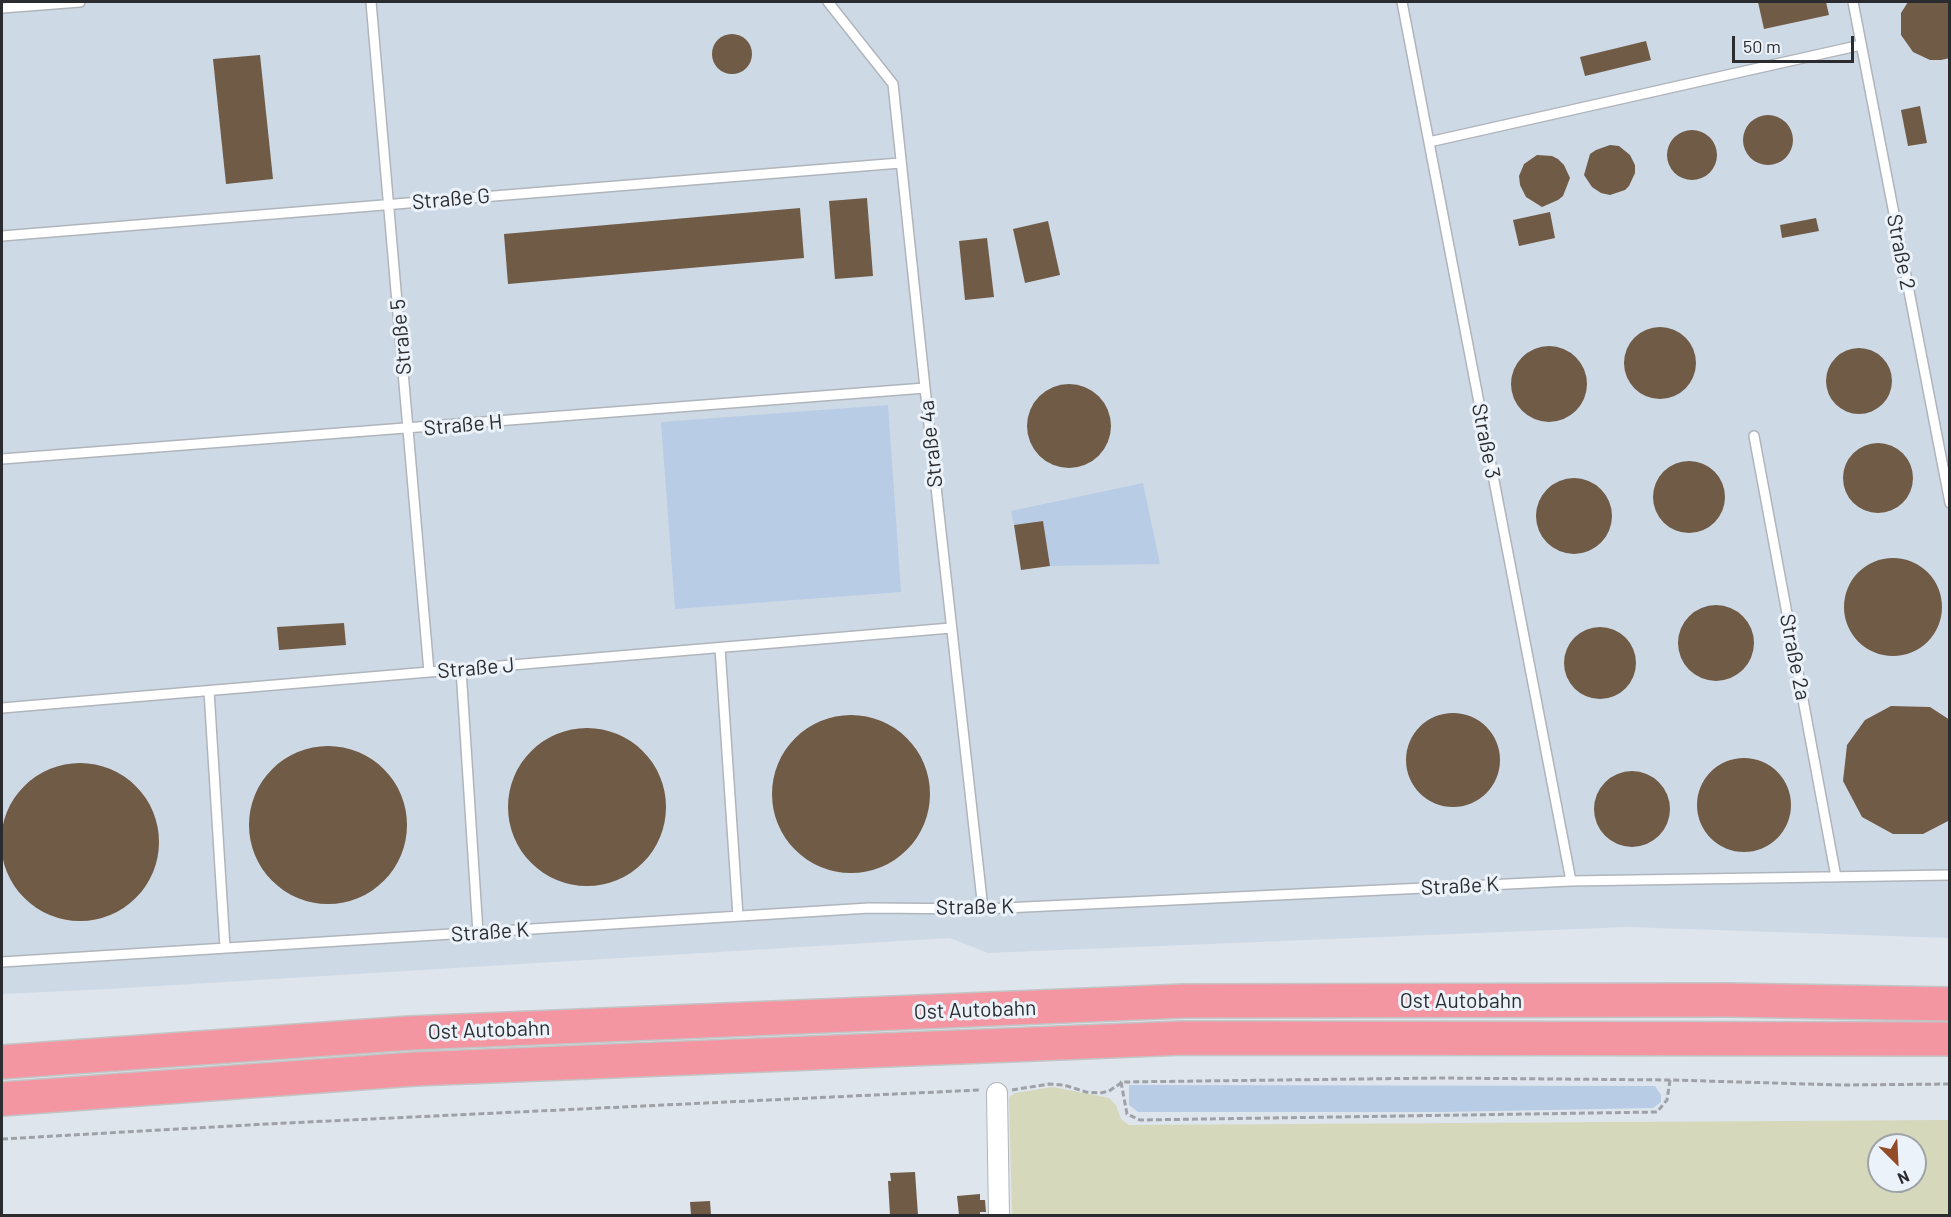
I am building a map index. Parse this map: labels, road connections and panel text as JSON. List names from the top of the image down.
{
  "streets": {
    "highway": ["Ost Autobahn"],
    "lane": [
      "Straße G",
      "Straße 2",
      "Straße 5",
      "Straße H",
      "Straße 3",
      "Straße 4a",
      "Straße 2a",
      "Straße J",
      "Straße K"
    ]
  },
  "crossings": [
    ["Straße G", "Straße 5"],
    ["Straße G", "Straße 4a"],
    ["Straße 5", "Straße H"],
    ["Straße 5", "Straße J"],
    ["Straße H", "Straße 4a"],
    ["Straße 3", "Straße K"],
    ["Straße 4a", "Straße J"],
    ["Straße 4a", "Straße K"],
    ["Straße 2a", "Straße K"]
  ],
  "scale_bar": "50 m",
  "north": "bottom right"
}
